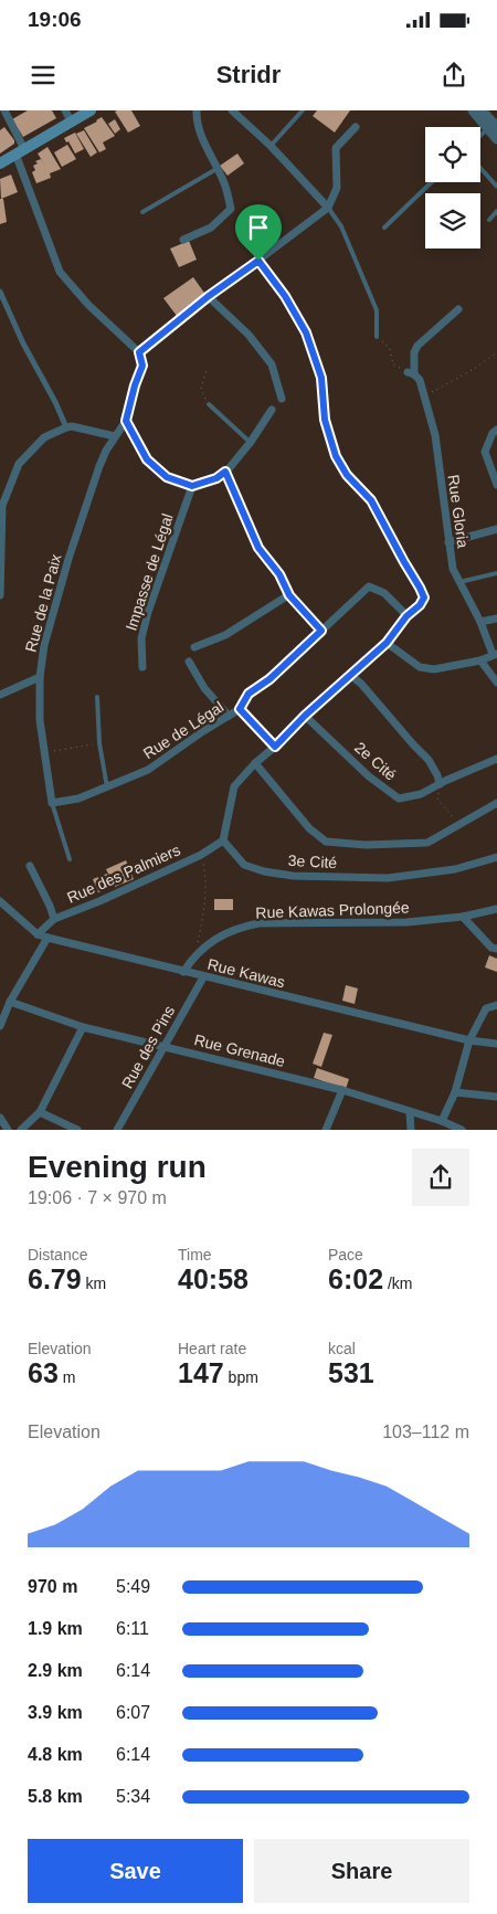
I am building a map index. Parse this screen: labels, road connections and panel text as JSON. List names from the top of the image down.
{
  "streets": {
    "street": [
      "Rue Gloria",
      "Impasse de Légal",
      "Rue de la Paix",
      "Rue de Légal",
      "2e Cité",
      "3e Cité",
      "Rue des Palmiers",
      "Rue Kawas Prolongée",
      "Rue Kawas",
      "Rue des Pins",
      "Rue Grenade"
    ]
  },
  "crossings": [
    ["Rue de la Paix", "Rue de Légal"],
    ["3e Cité", "Rue des Palmiers"],
    ["Rue des Palmiers", "Rue Kawas"],
    ["Rue Kawas Prolongée", "Rue Kawas"],
    ["Rue Kawas", "Rue des Pins"],
    ["Rue des Pins", "Rue Grenade"]
  ],
  "page": {
    "status": "19:06",
    "header": "Stridr",
    "heading": ["Evening run", "19:06 · 7 × 970 m"],
    "stats": [
      ["Distance", "6.79 km"],
      ["Time", "40:58"],
      ["Pace", "6:02 /km"],
      ["Elevation", "63 m"],
      ["Heart rate", "147 bpm"],
      ["kcal", "531"]
    ],
    "chart": ["Elevation", "103–112 m"],
    "list": [
      {
        "name": "970 m",
        "note": "5:49"
      },
      {
        "name": "1.9 km",
        "note": "6:11"
      },
      {
        "name": "2.9 km",
        "note": "6:14"
      },
      {
        "name": "3.9 km",
        "note": "6:07"
      },
      {
        "name": "4.8 km",
        "note": "6:14"
      },
      {
        "name": "5.8 km",
        "note": "5:34"
      }
    ],
    "buttons": ["Save", "Share"]
  }
}
